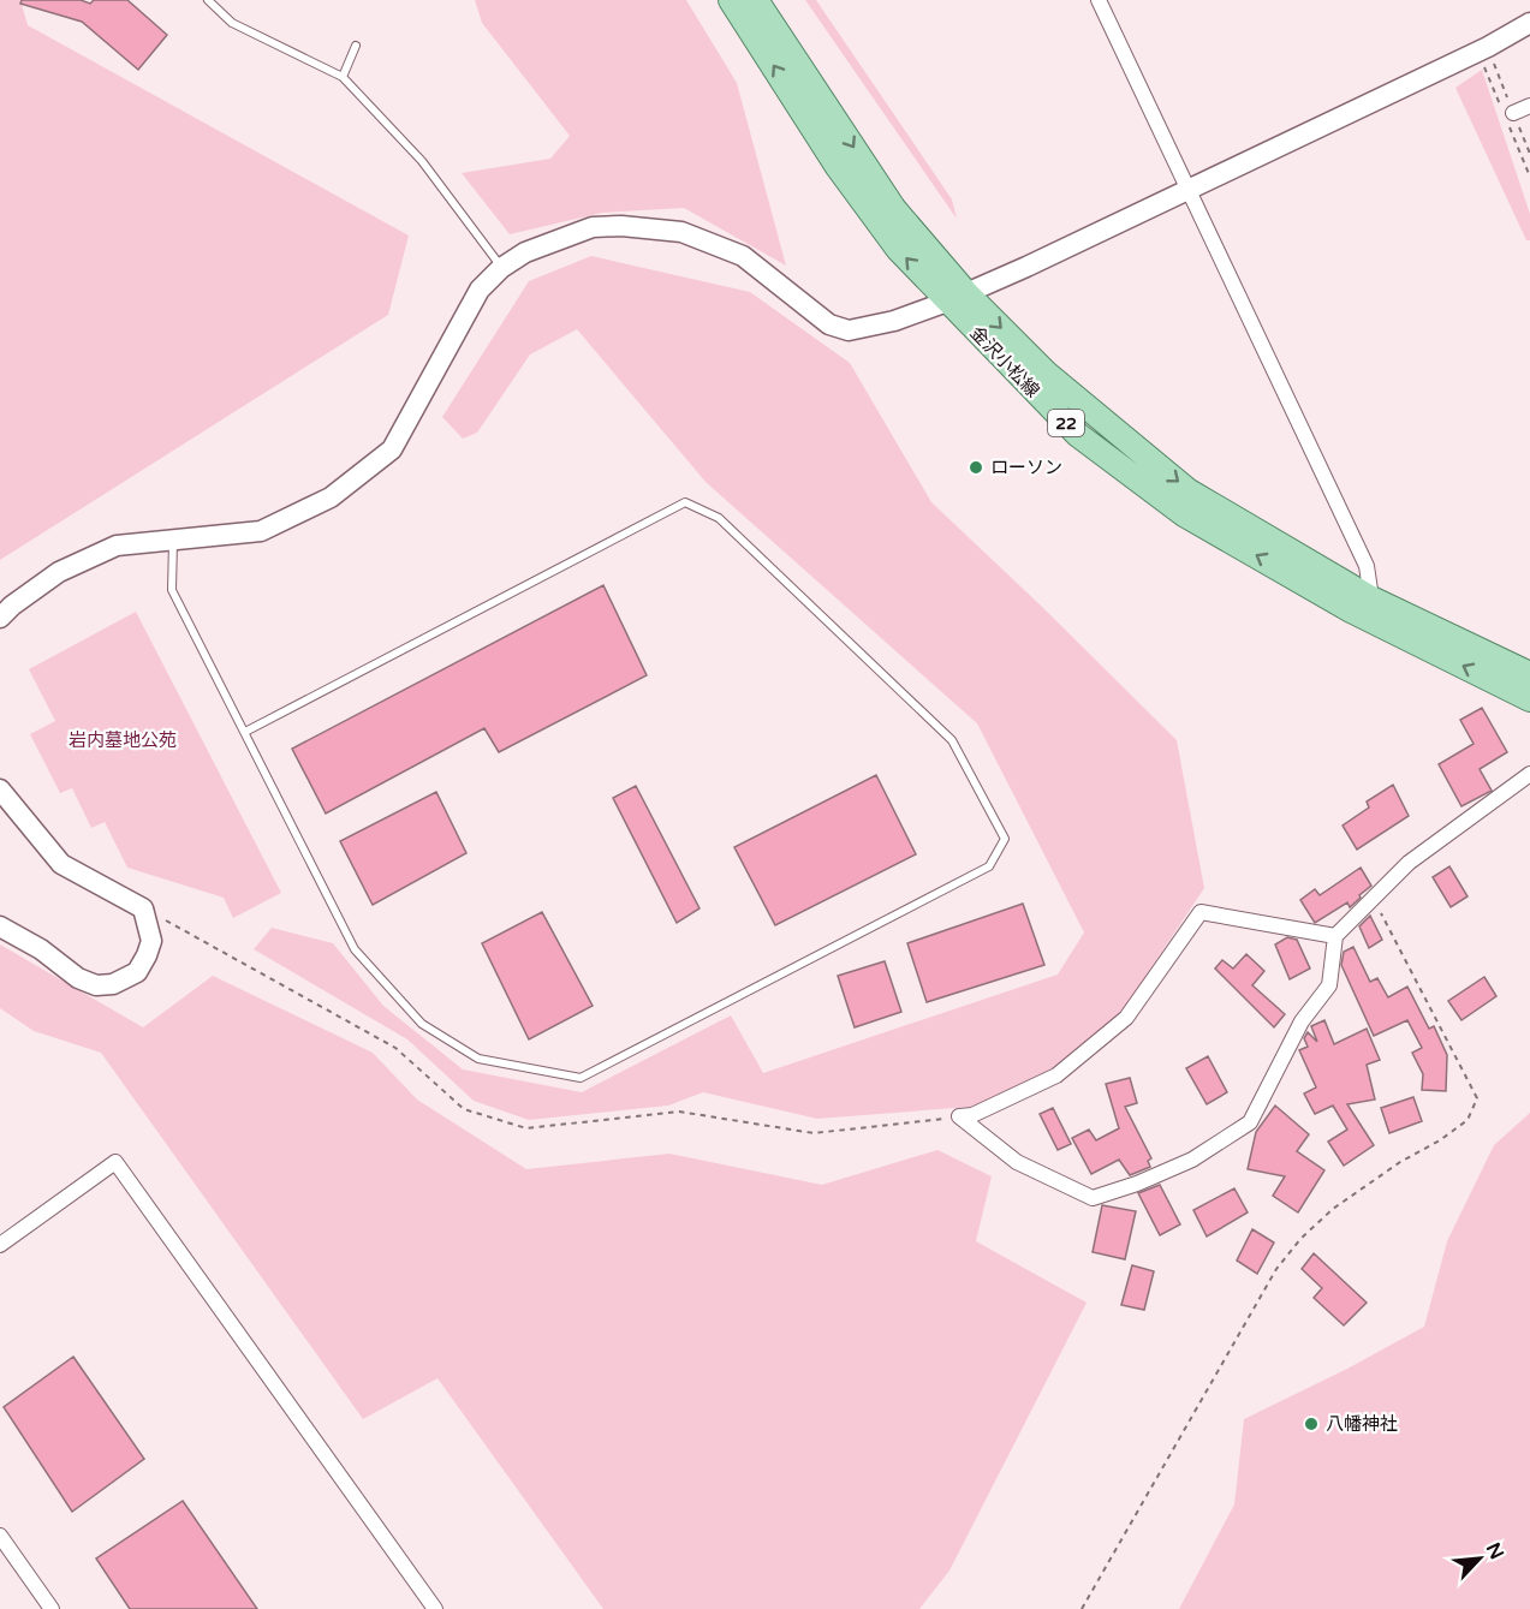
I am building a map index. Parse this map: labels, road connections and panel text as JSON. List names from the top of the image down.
{
  "streets": {
    "main road": ["金沢小松線", "22"]
  },
  "parks": ["岩内墓地公苑"],
  "places": ["ローソン", "八幡神社"],
  "north": "top right"
}
